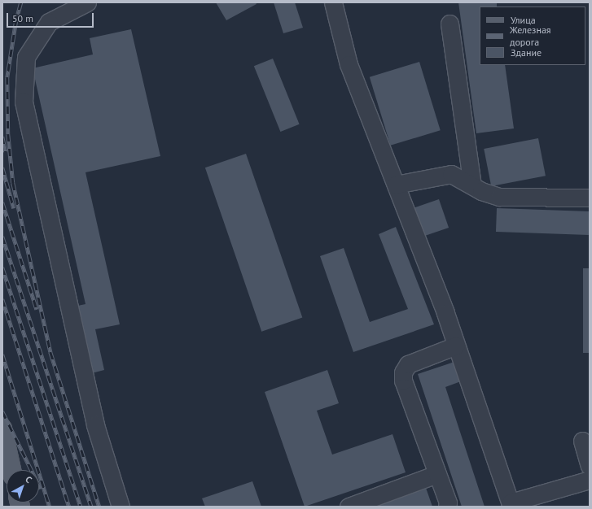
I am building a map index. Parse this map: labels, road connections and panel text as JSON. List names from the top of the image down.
{
  "legend": ["Улица", "Железная дорога", "Здание"],
  "scale_bar": "50 m",
  "north": "top right"
}
